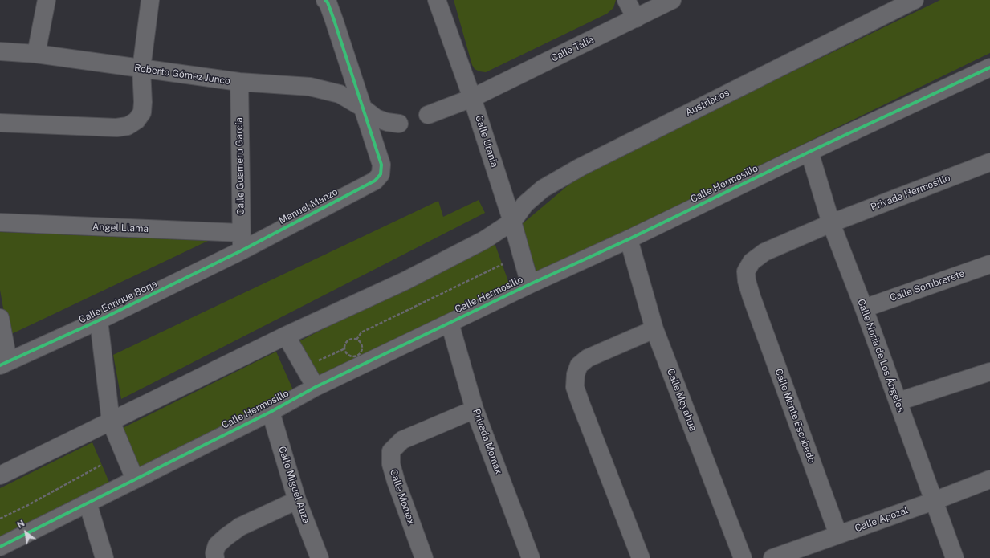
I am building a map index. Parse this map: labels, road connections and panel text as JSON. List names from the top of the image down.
{
  "streets": {
    "street": [
      "Calle Talía",
      "Roberto Gómez Junco",
      "Austríacos",
      "Calle Urania",
      "Calle Guameru García",
      "Calle Hermosillo",
      "Privada Hermosillo",
      "Manuel Manzo",
      "Angel Llama",
      "Calle Sombrerete",
      "Calle Enrique Borja",
      "Calle Noria de Los Ángeles",
      "Calle Moyahua",
      "Calle Monte Escobedo",
      "Privada Momax",
      "Calle Miguel Auza",
      "Calle Momax",
      "Calle Apozal"
    ]
  },
  "crossings": [
    ["Calle Talía", "Calle Urania"],
    ["Roberto Gómez Junco", "Calle Guameru García"],
    ["Roberto Gómez Junco", "Manuel Manzo"],
    ["Austríacos", "Calle Urania"],
    ["Calle Urania", "Calle Hermosillo"],
    ["Calle Guameru García", "Manuel Manzo"],
    ["Calle Guameru García", "Angel Llama"],
    ["Calle Guameru García", "Calle Enrique Borja"],
    ["Calle Hermosillo", "Calle Noria de Los Ángeles"],
    ["Calle Hermosillo", "Calle Moyahua"],
    ["Calle Hermosillo", "Privada Momax"],
    ["Calle Hermosillo", "Calle Miguel Auza"],
    ["Privada Hermosillo", "Calle Noria de Los Ángeles"],
    ["Privada Hermosillo", "Calle Monte Escobedo"],
    ["Manuel Manzo", "Calle Enrique Borja"],
    ["Calle Sombrerete", "Calle Noria de Los Ángeles"],
    ["Calle Noria de Los Ángeles", "Calle Apozal"],
    ["Calle Monte Escobedo", "Calle Apozal"],
    ["Privada Momax", "Calle Momax"]
  ],
  "north": "top left"
}
